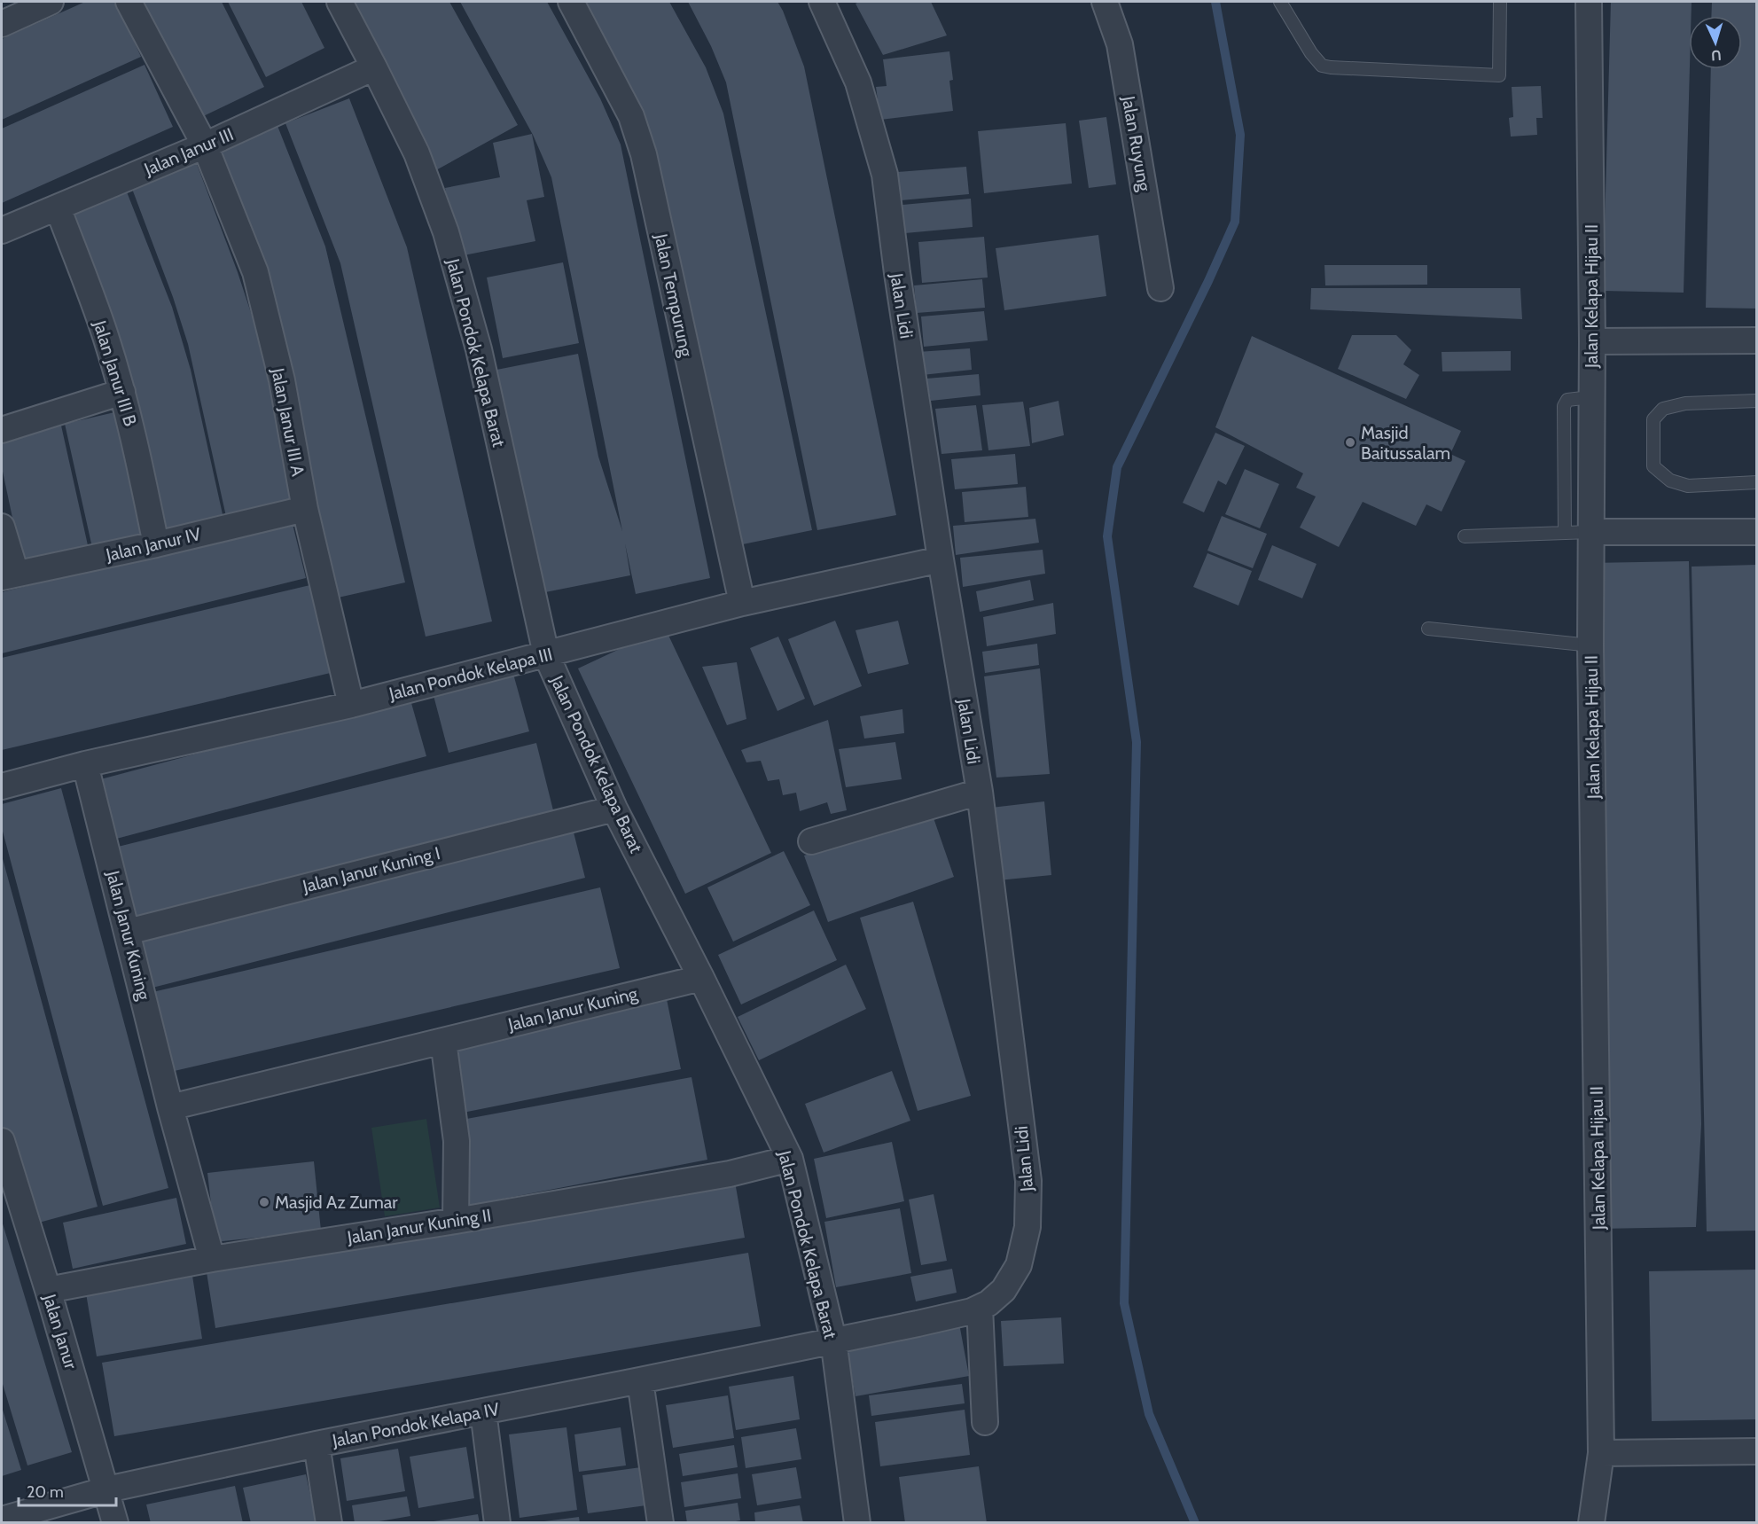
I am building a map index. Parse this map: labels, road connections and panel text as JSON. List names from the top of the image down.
{
  "streets": {
    "street": [
      "Jalan Ruyung",
      "Jalan Janur III",
      "Jalan Tempurung",
      "Jalan Kelapa Hijau II",
      "Jalan Lidi",
      "Jalan Pondok Kelapa Barat",
      "Jalan Janur III B",
      "Jalan Janur III A",
      "Jalan Janur IV",
      "Jalan Pondok Kelapa III",
      "Jalan Janur Kuning I",
      "Jalan Janur Kuning",
      "Jalan Janur Kuning II",
      "Jalan Janur",
      "Jalan Pondok Kelapa IV"
    ]
  },
  "crossings": [
    ["Jalan Janur III", "Jalan Pondok Kelapa Barat"],
    ["Jalan Janur III", "Jalan Janur III B"],
    ["Jalan Janur III", "Jalan Janur III A"],
    ["Jalan Tempurung", "Jalan Pondok Kelapa III"],
    ["Jalan Lidi", "Jalan Pondok Kelapa Barat"],
    ["Jalan Lidi", "Jalan Pondok Kelapa III"],
    ["Jalan Lidi", "Jalan Pondok Kelapa IV"],
    ["Jalan Pondok Kelapa Barat", "Jalan Pondok Kelapa III"],
    ["Jalan Pondok Kelapa Barat", "Jalan Janur Kuning I"],
    ["Jalan Pondok Kelapa Barat", "Jalan Janur Kuning"],
    ["Jalan Pondok Kelapa Barat", "Jalan Janur Kuning II"],
    ["Jalan Pondok Kelapa Barat", "Jalan Pondok Kelapa IV"],
    ["Jalan Janur III B", "Jalan Janur IV"],
    ["Jalan Janur III A", "Jalan Janur IV"],
    ["Jalan Janur III A", "Jalan Pondok Kelapa III"],
    ["Jalan Pondok Kelapa III", "Jalan Janur Kuning"],
    ["Jalan Janur Kuning I", "Jalan Janur Kuning"],
    ["Jalan Janur Kuning", "Jalan Janur Kuning II"],
    ["Jalan Janur Kuning II", "Jalan Janur"],
    ["Jalan Janur", "Jalan Pondok Kelapa IV"]
  ],
  "places": ["Masjid Baitussalam", "Masjid Az Zumar"],
  "scale_bar": "20 m",
  "north": "bottom"
}
